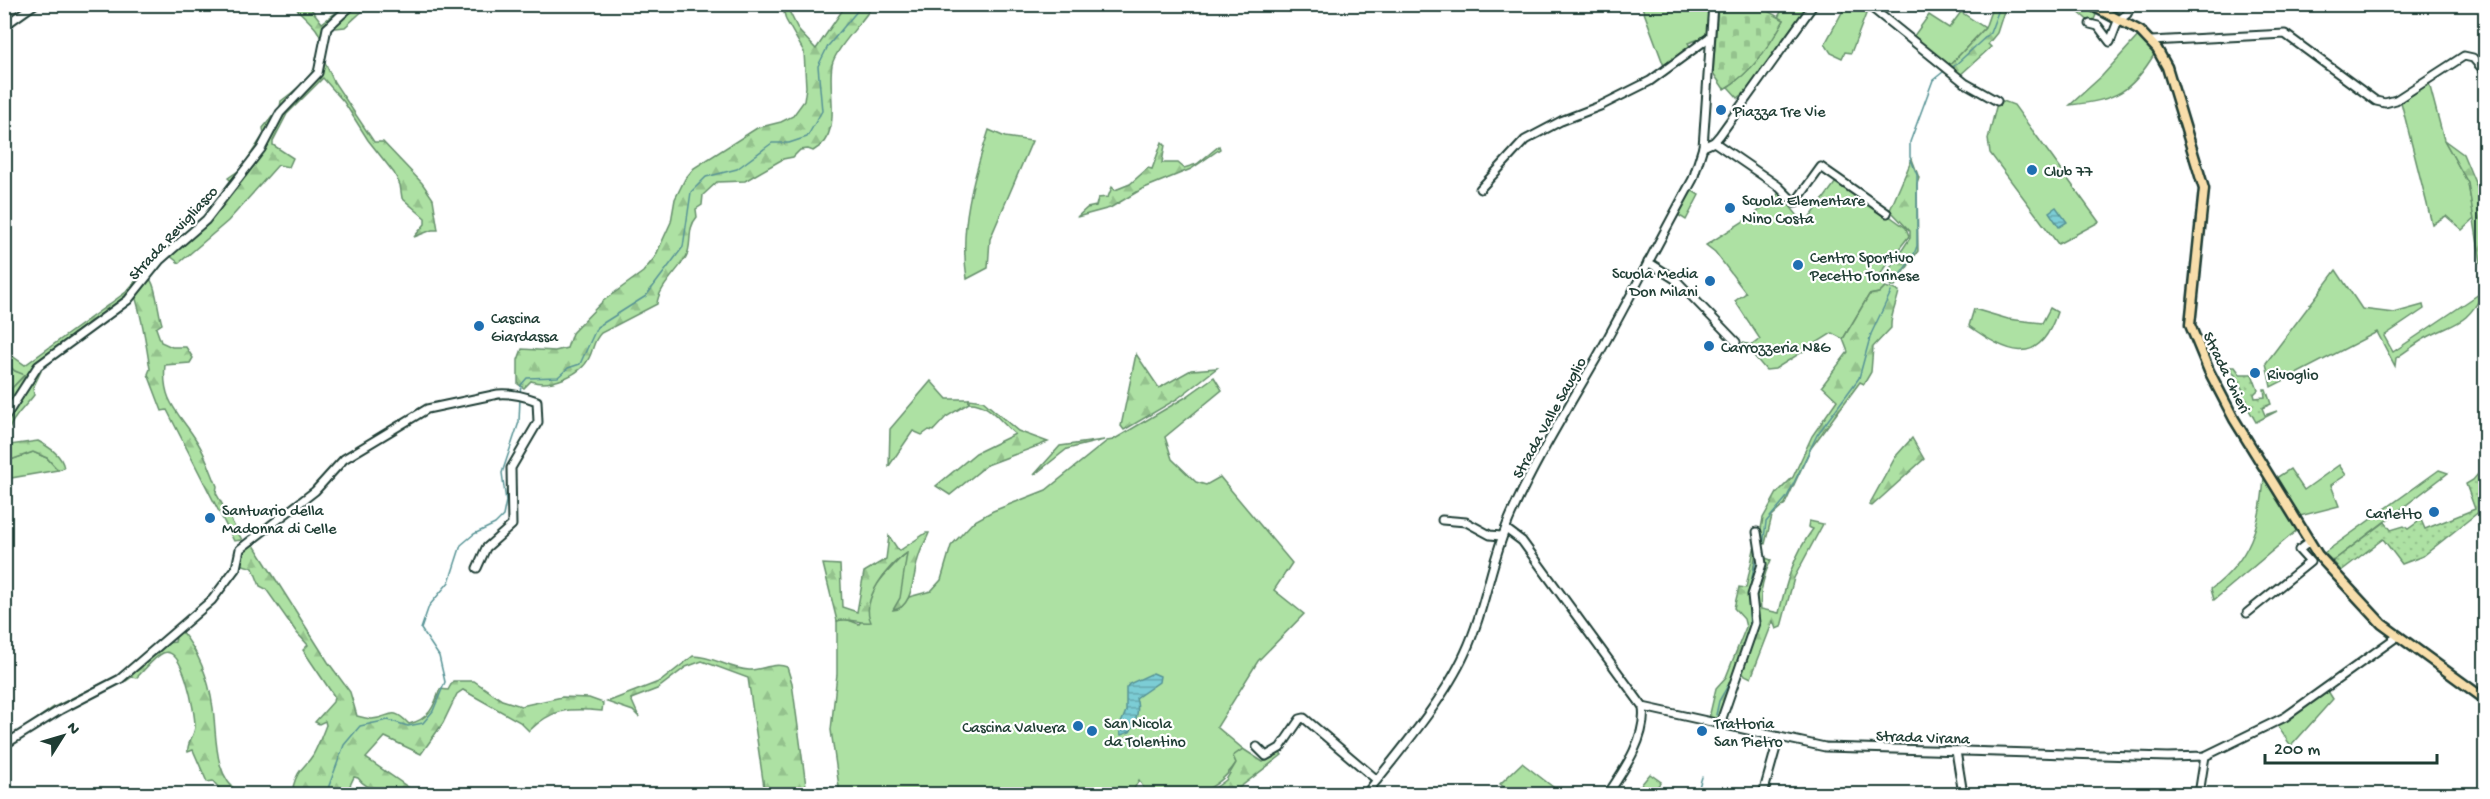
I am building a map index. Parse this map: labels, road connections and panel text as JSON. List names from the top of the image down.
{
  "streets": {
    "main road": ["Strada Chieri"],
    "street": ["Strada Revigliasco", "Strada Valle Sauglio", "Strada Virana"]
  },
  "crossings": [
    ["Strada Chieri", "Strada Virana"]
  ],
  "places": [
    "Piazza Tre Vie",
    "Club 77",
    "Scuola Elementare Nino Costa",
    "Centro Sportivo Pecetto Torinese",
    "Scuola Media Don Milani",
    "Cascina Giardassa",
    "Carrozzeria N&G",
    "Rivoglio",
    "Carletto",
    "Santuario della Madonna di Celle",
    "Cascina Valvera",
    "San Nicola da Tolentino",
    "Trattoria San Pietro"
  ],
  "scale_bar": "200 m",
  "north": "top right"
}
